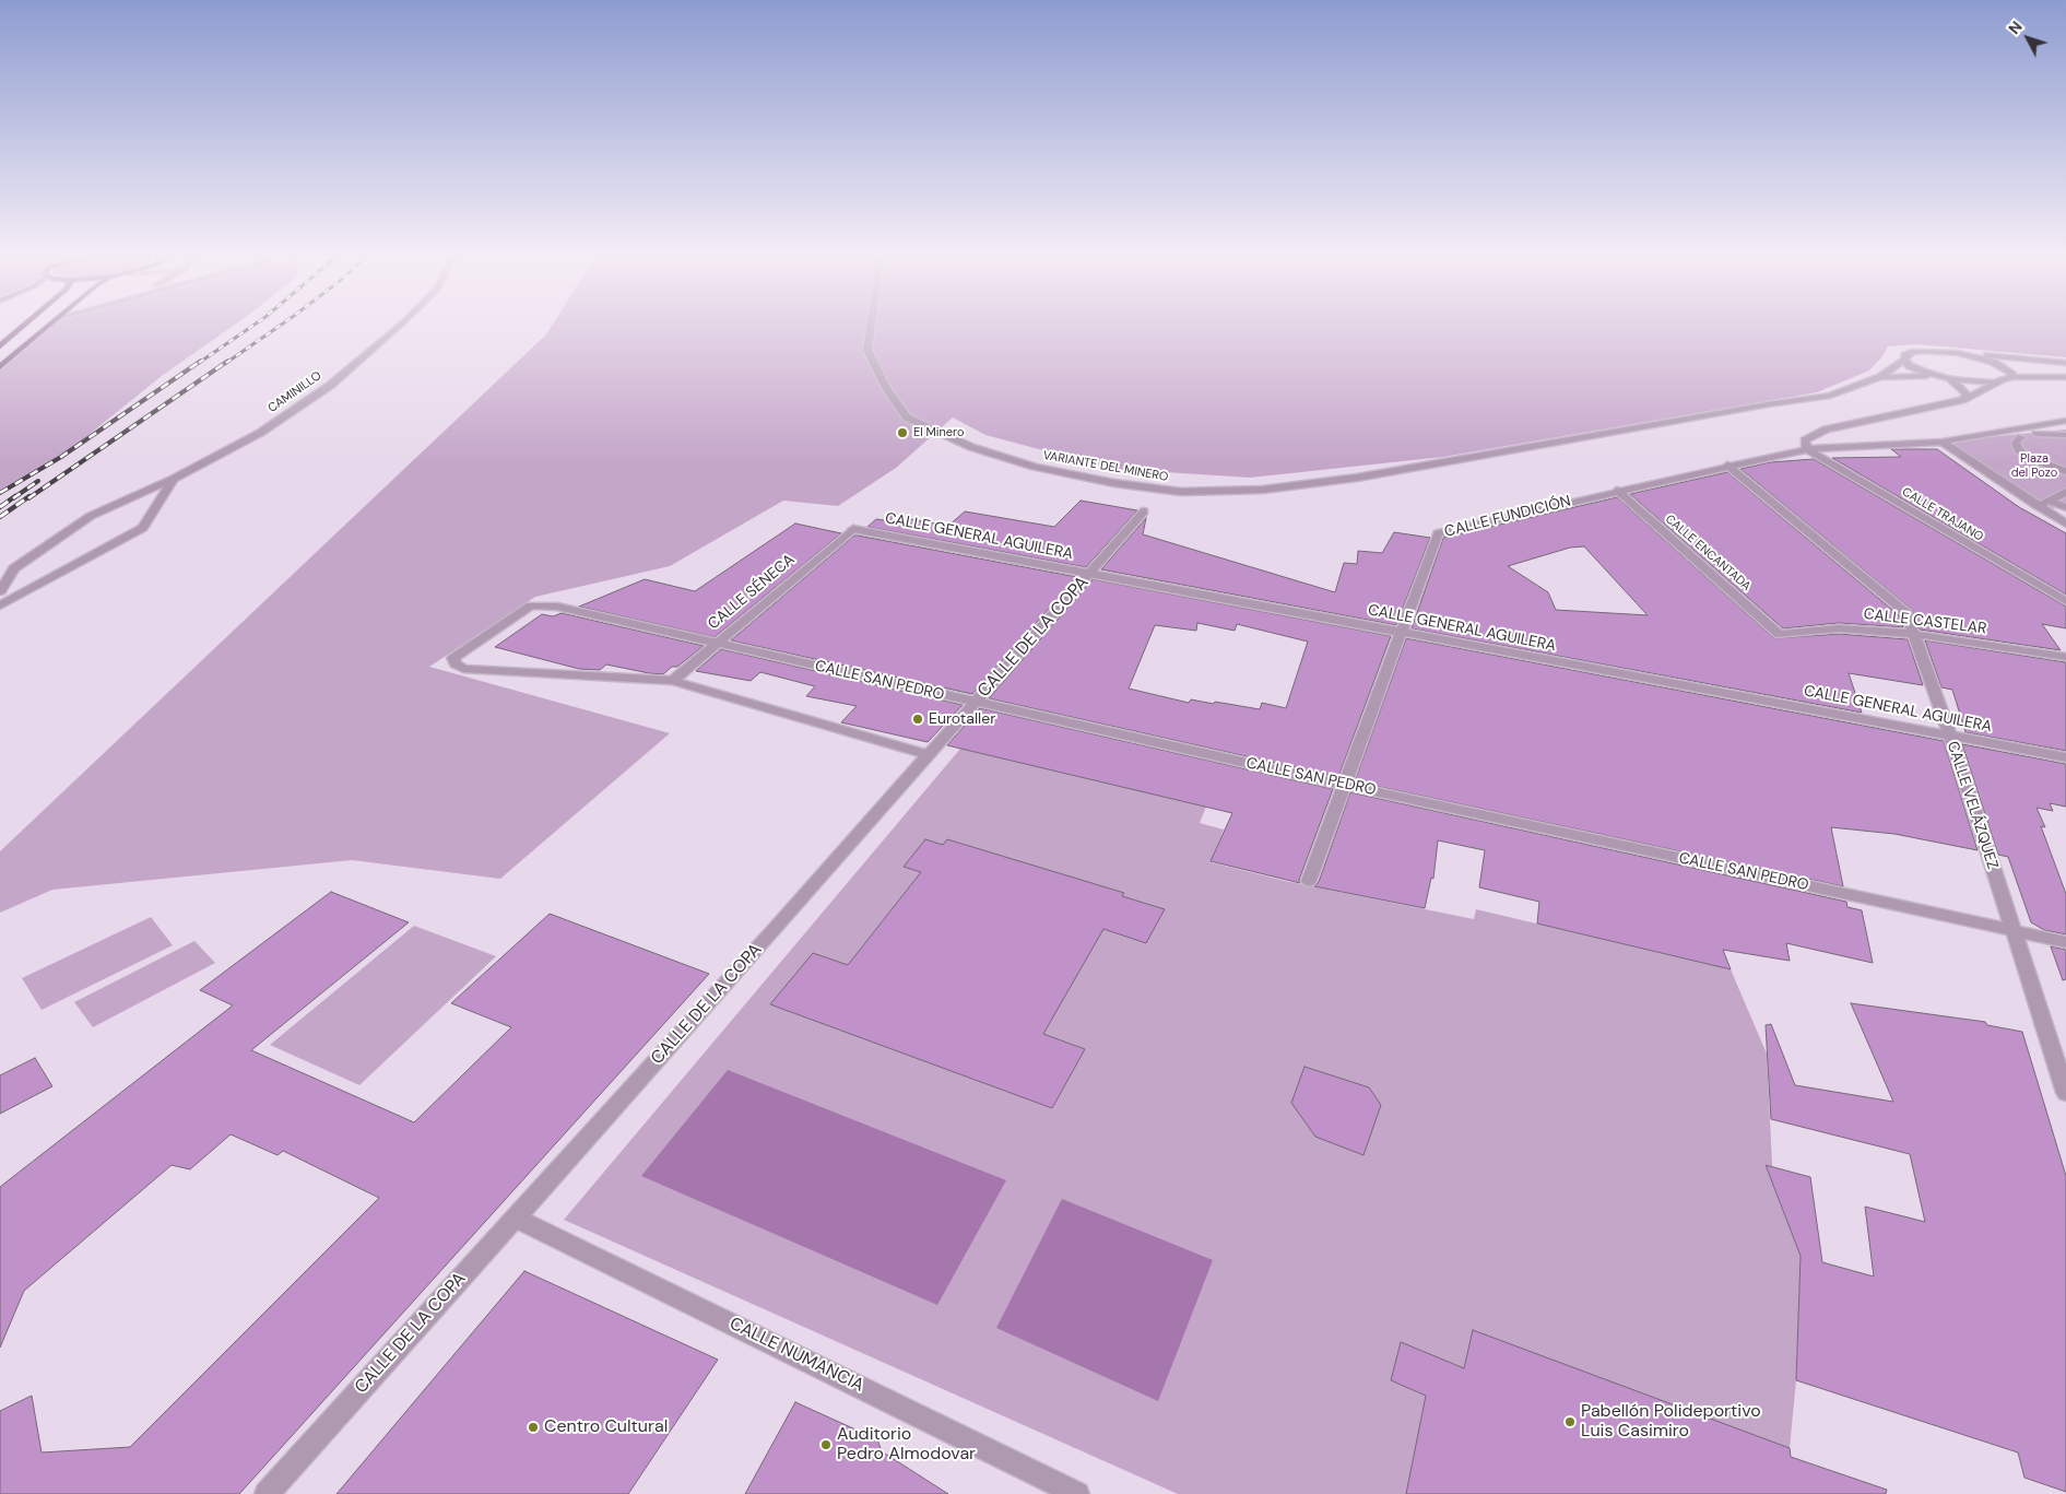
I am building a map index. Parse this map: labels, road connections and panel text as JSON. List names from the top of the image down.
{
  "streets": {
    "street": [
      "CAMINILLO",
      "VARIANTE DEL MINERO",
      "CALLE TRAJANO",
      "CALLE FUNDICIÓN",
      "CALLE GENERAL AGUILERA",
      "CALLE ENCANTADA",
      "CALLE SÉNECA",
      "CALLE CASTELAR",
      "CALLE DE LA COPA",
      "CALLE SAN PEDRO",
      "CALLE VELÁZQUEZ",
      "CALLE NUMANCIA"
    ]
  },
  "crossings": [
    ["CALLE TRAJANO", "CALLE FUNDICIÓN"],
    ["CALLE FUNDICIÓN", "CALLE GENERAL AGUILERA"],
    ["CALLE FUNDICIÓN", "CALLE ENCANTADA"],
    ["CALLE FUNDICIÓN", "CALLE SAN PEDRO"],
    ["CALLE FUNDICIÓN", "CALLE VELÁZQUEZ"],
    ["CALLE GENERAL AGUILERA", "CALLE SÉNECA"],
    ["CALLE GENERAL AGUILERA", "CALLE DE LA COPA"],
    ["CALLE GENERAL AGUILERA", "CALLE VELÁZQUEZ"],
    ["CALLE ENCANTADA", "CALLE CASTELAR"],
    ["CALLE SÉNECA", "CALLE SAN PEDRO"],
    ["CALLE CASTELAR", "CALLE VELÁZQUEZ"],
    ["CALLE DE LA COPA", "CALLE SAN PEDRO"],
    ["CALLE DE LA COPA", "CALLE NUMANCIA"],
    ["CALLE SAN PEDRO", "CALLE VELÁZQUEZ"]
  ],
  "parks": ["Plaza del Pozo"],
  "places": [
    "El Minero",
    "Eurotaller",
    "Pabellón Polideportivo Luis Casimiro",
    "Centro Cultural",
    "Auditorio Pedro Almodovar"
  ],
  "north": "top left"
}
